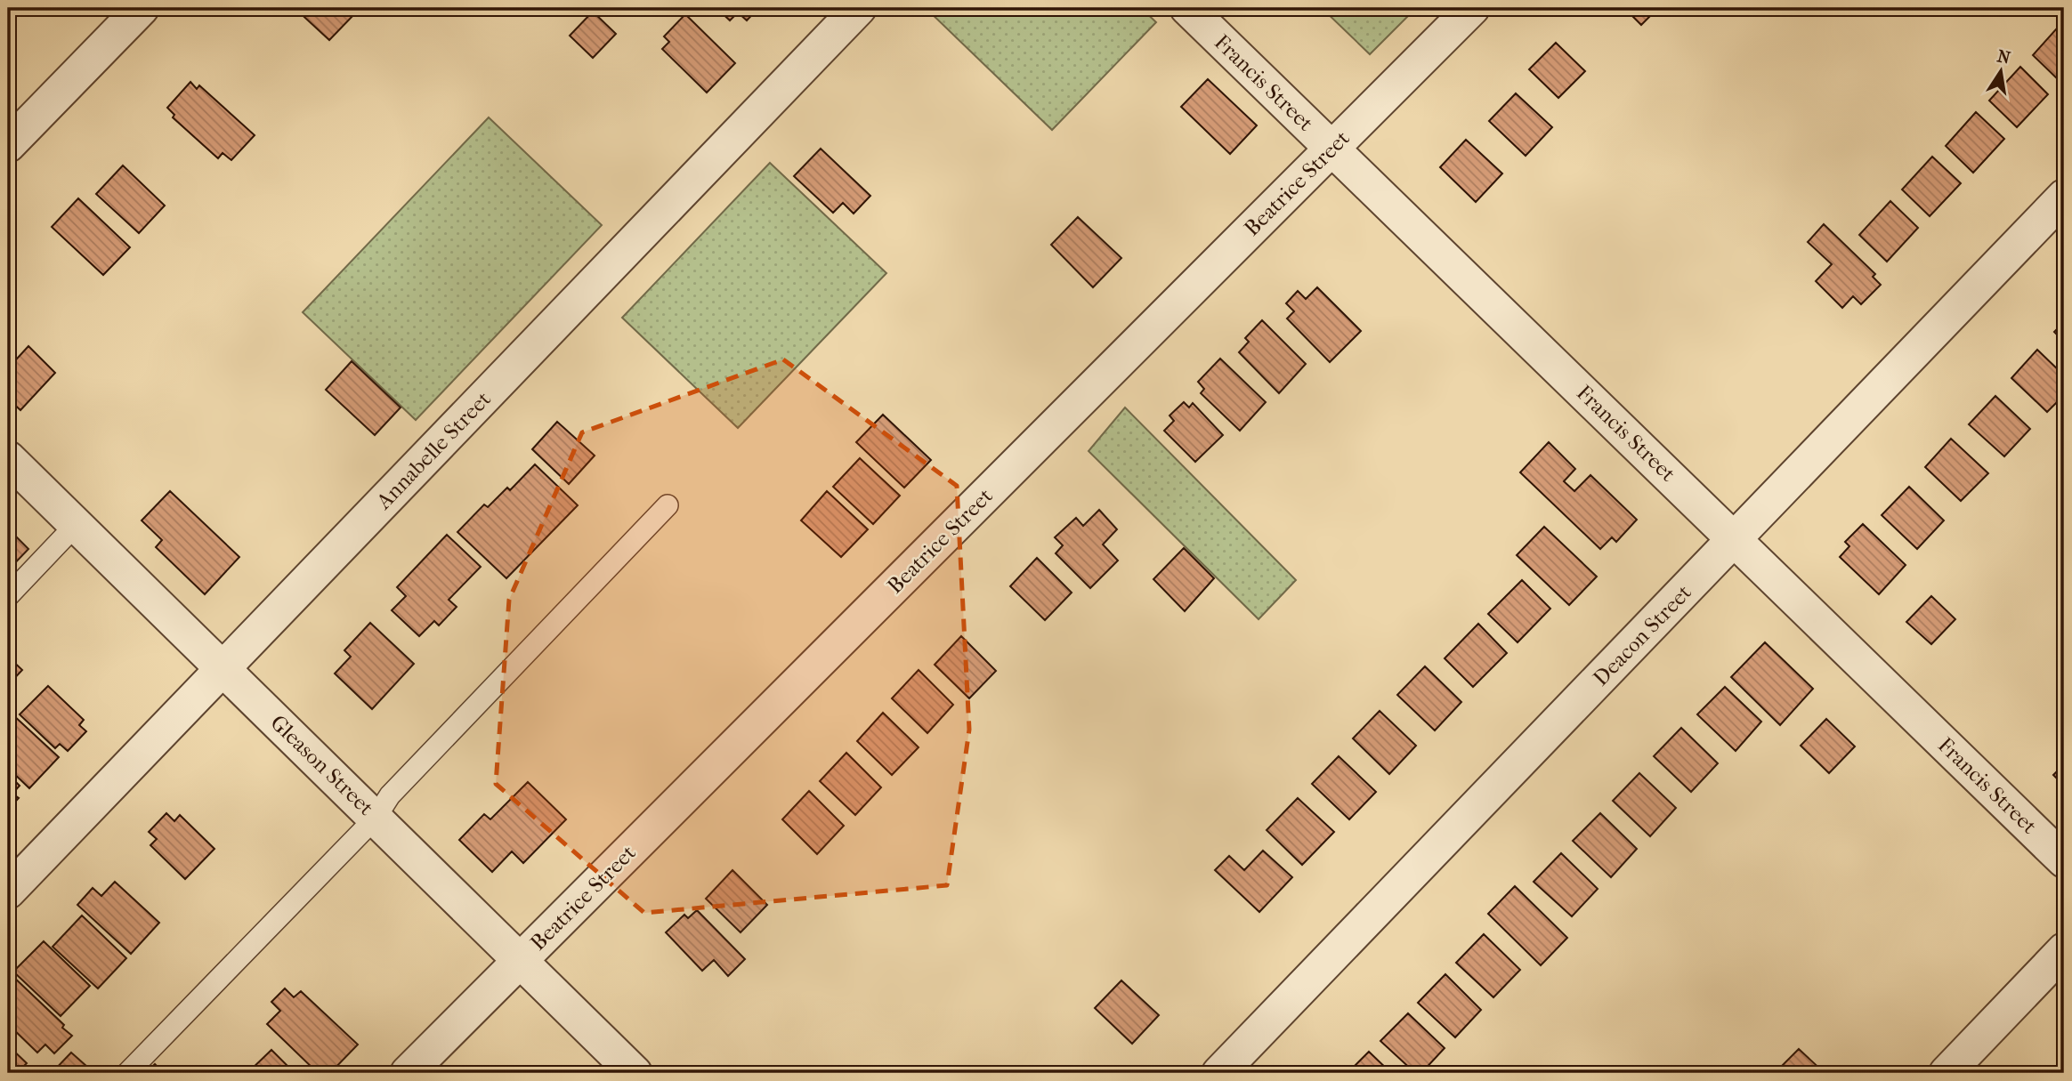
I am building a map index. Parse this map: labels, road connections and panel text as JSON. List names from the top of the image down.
{
  "streets": {
    "street": [
      "Francis Street",
      "Beatrice Street",
      "Annabelle Street",
      "Deacon Street",
      "Gleason Street"
    ]
  },
  "crossings": [
    ["Francis Street", "Beatrice Street"],
    ["Francis Street", "Deacon Street"],
    ["Beatrice Street", "Gleason Street"],
    ["Annabelle Street", "Gleason Street"]
  ],
  "north": "top"
}
